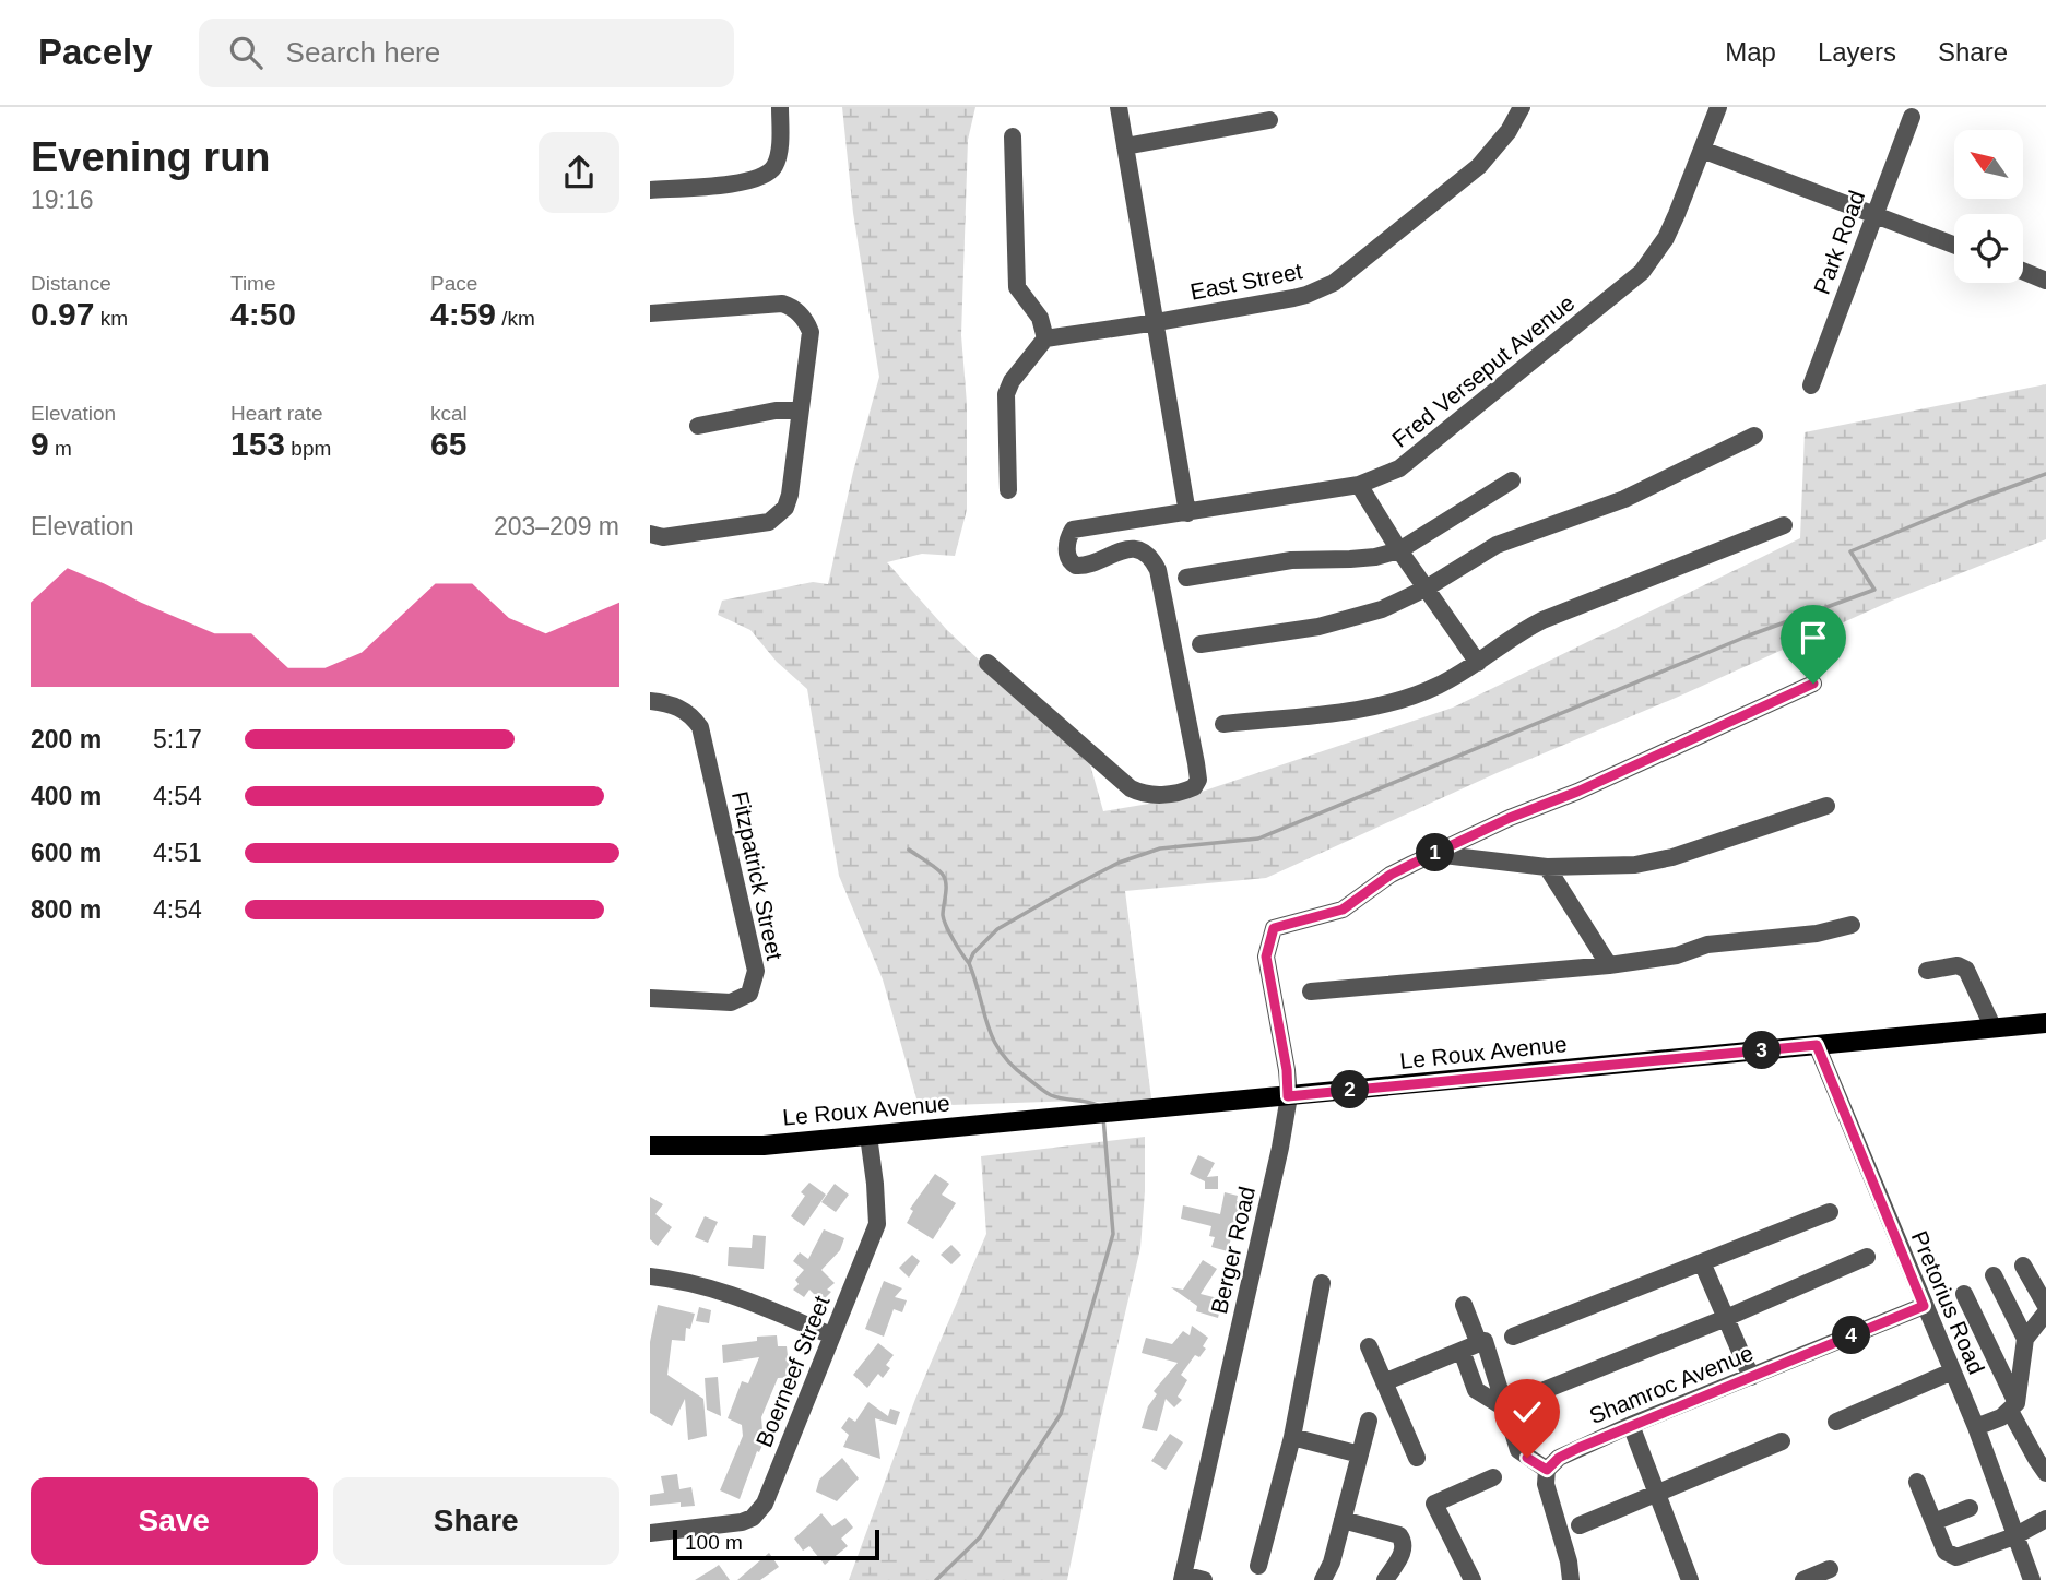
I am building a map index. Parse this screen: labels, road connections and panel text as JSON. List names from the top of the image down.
{
  "streets": {
    "main road": ["Le Roux Avenue"],
    "street": [
      "Park Road",
      "East Street",
      "Fred Verseput Avenue",
      "Fitzpatrick Street",
      "Berger Road",
      "Pretorius Road",
      "Boerneef Street",
      "Shamroc Avenue"
    ]
  },
  "crossings": [
    ["Le Roux Avenue", "Berger Road"],
    ["Le Roux Avenue", "Pretorius Road"],
    ["Le Roux Avenue", "Boerneef Street"],
    ["Pretorius Road", "Shamroc Avenue"]
  ],
  "scale_bar": "100 m",
  "north": "top left",
  "page": {
    "header": "Pacely",
    "search": "Search here",
    "nav": ["Map", "Layers", "Share"],
    "heading": ["Evening run", "19:16"],
    "stats": [
      ["Distance", "0.97 km"],
      ["Time", "4:50"],
      ["Pace", "4:59 /km"],
      ["Elevation", "9 m"],
      ["Heart rate", "153 bpm"],
      ["kcal", "65"]
    ],
    "chart": ["Elevation", "203–209 m"],
    "list": [
      {
        "name": "200 m",
        "note": "5:17"
      },
      {
        "name": "400 m",
        "note": "4:54"
      },
      {
        "name": "600 m",
        "note": "4:51"
      },
      {
        "name": "800 m",
        "note": "4:54"
      }
    ],
    "pins": [
      "1",
      "3",
      "2",
      "4"
    ],
    "buttons": ["Save", "Share"],
    "scale": "100 m"
  }
}
